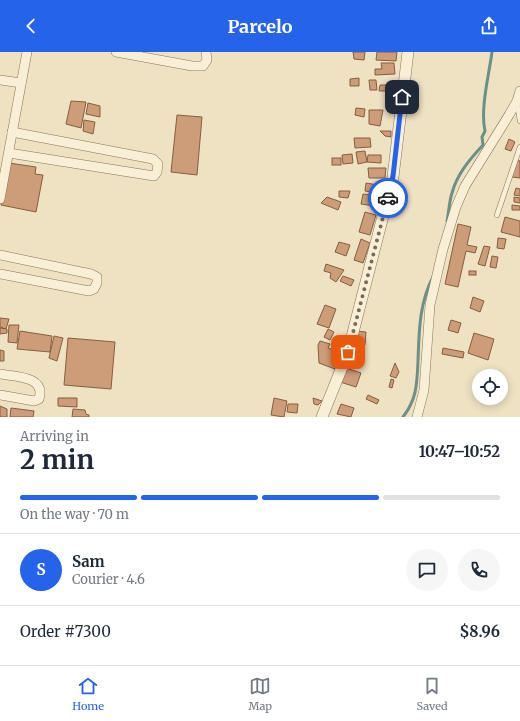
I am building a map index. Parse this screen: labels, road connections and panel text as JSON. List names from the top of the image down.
{
  "page": {
    "header": "Parcelo",
    "heading": ["2 min", "Arriving in", "10:47–10:52"],
    "panel": [
      "Sam",
      "Courier · 4.6",
      "Order #7300",
      "$8.96"
    ],
    "bar": "On the way · 70 m",
    "round": "S",
    "tabs": ["Home", "Map", "Saved"]
  }
}
